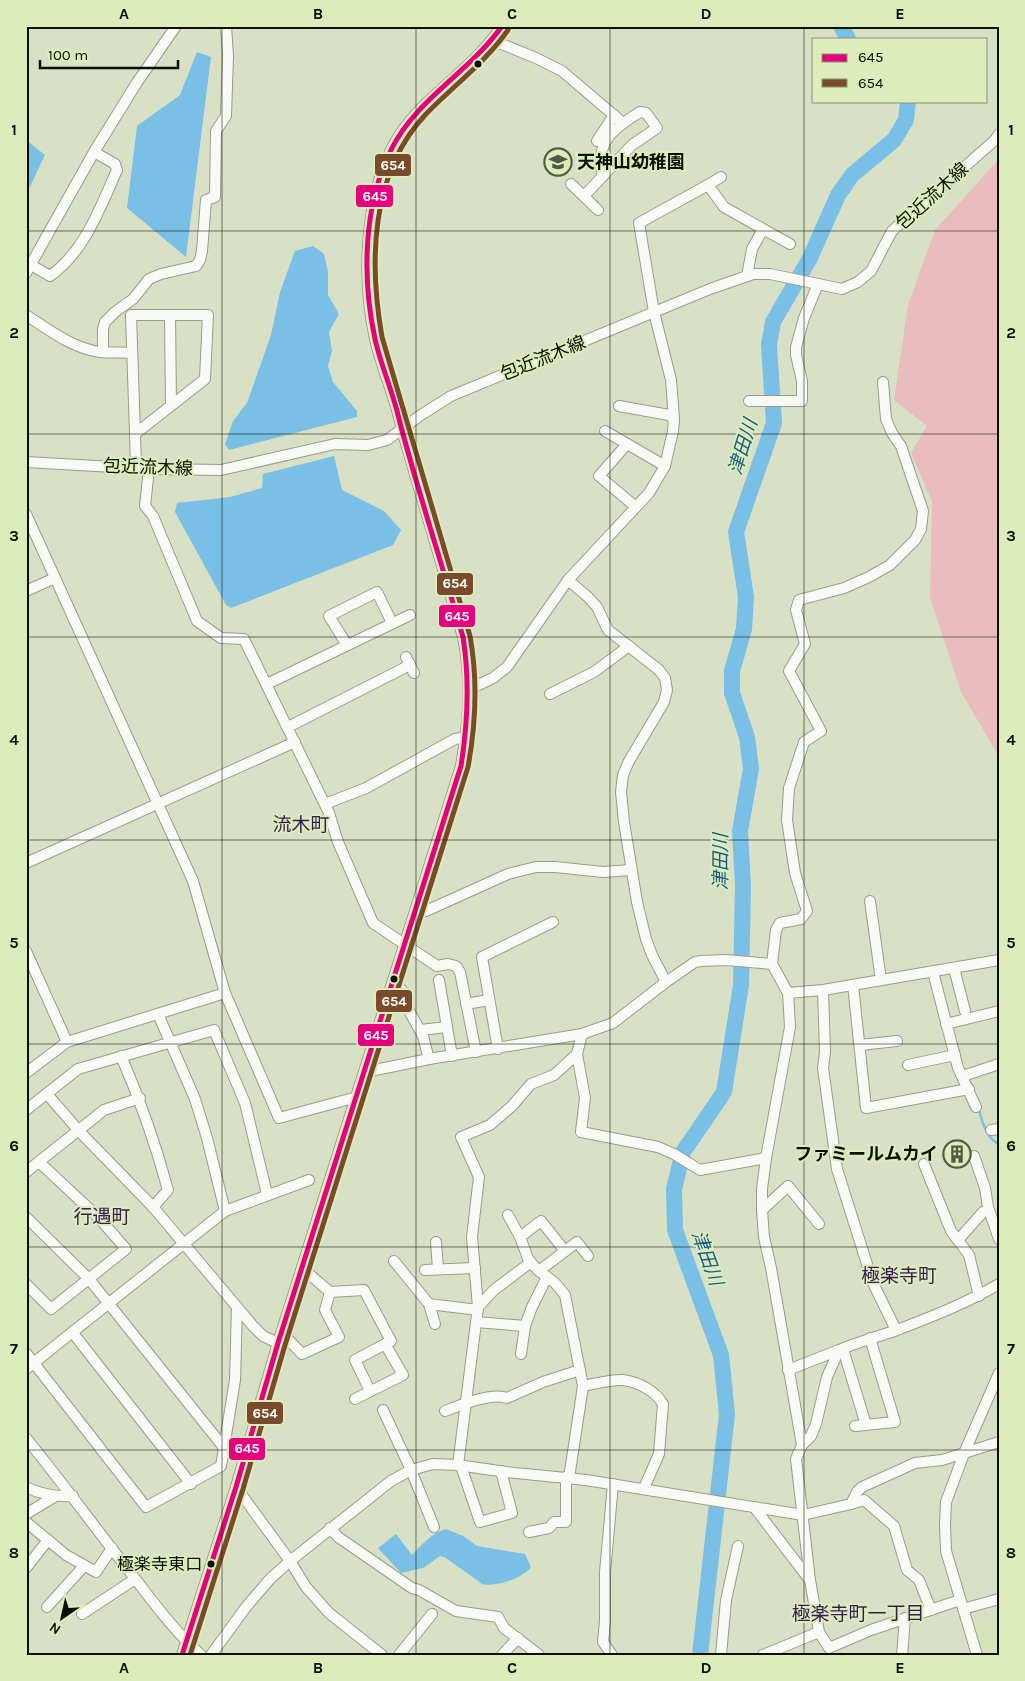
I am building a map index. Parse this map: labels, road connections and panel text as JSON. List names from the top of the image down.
{
  "streets": {
    "street": ["包近流木線"]
  },
  "districts": [
    "流木町",
    "行遇町",
    "極楽寺町",
    "極楽寺町一丁目"
  ],
  "water": ["津田川"],
  "places": {
    "school or university": ["天神山幼稚園"],
    "building": ["ファミールムカイ"],
    "other": ["極楽寺東口"]
  },
  "lines": ["transit line 645", "transit line 654"],
  "legend": ["645", "654"],
  "scale_bar": "100 m",
  "north": "bottom left",
  "grid": {
    "columns": [
      "A",
      "B",
      "C",
      "D",
      "E"
    ],
    "rows": [
      "1",
      "2",
      "3",
      "4",
      "5",
      "6",
      "7",
      "8"
    ]
  }
}
